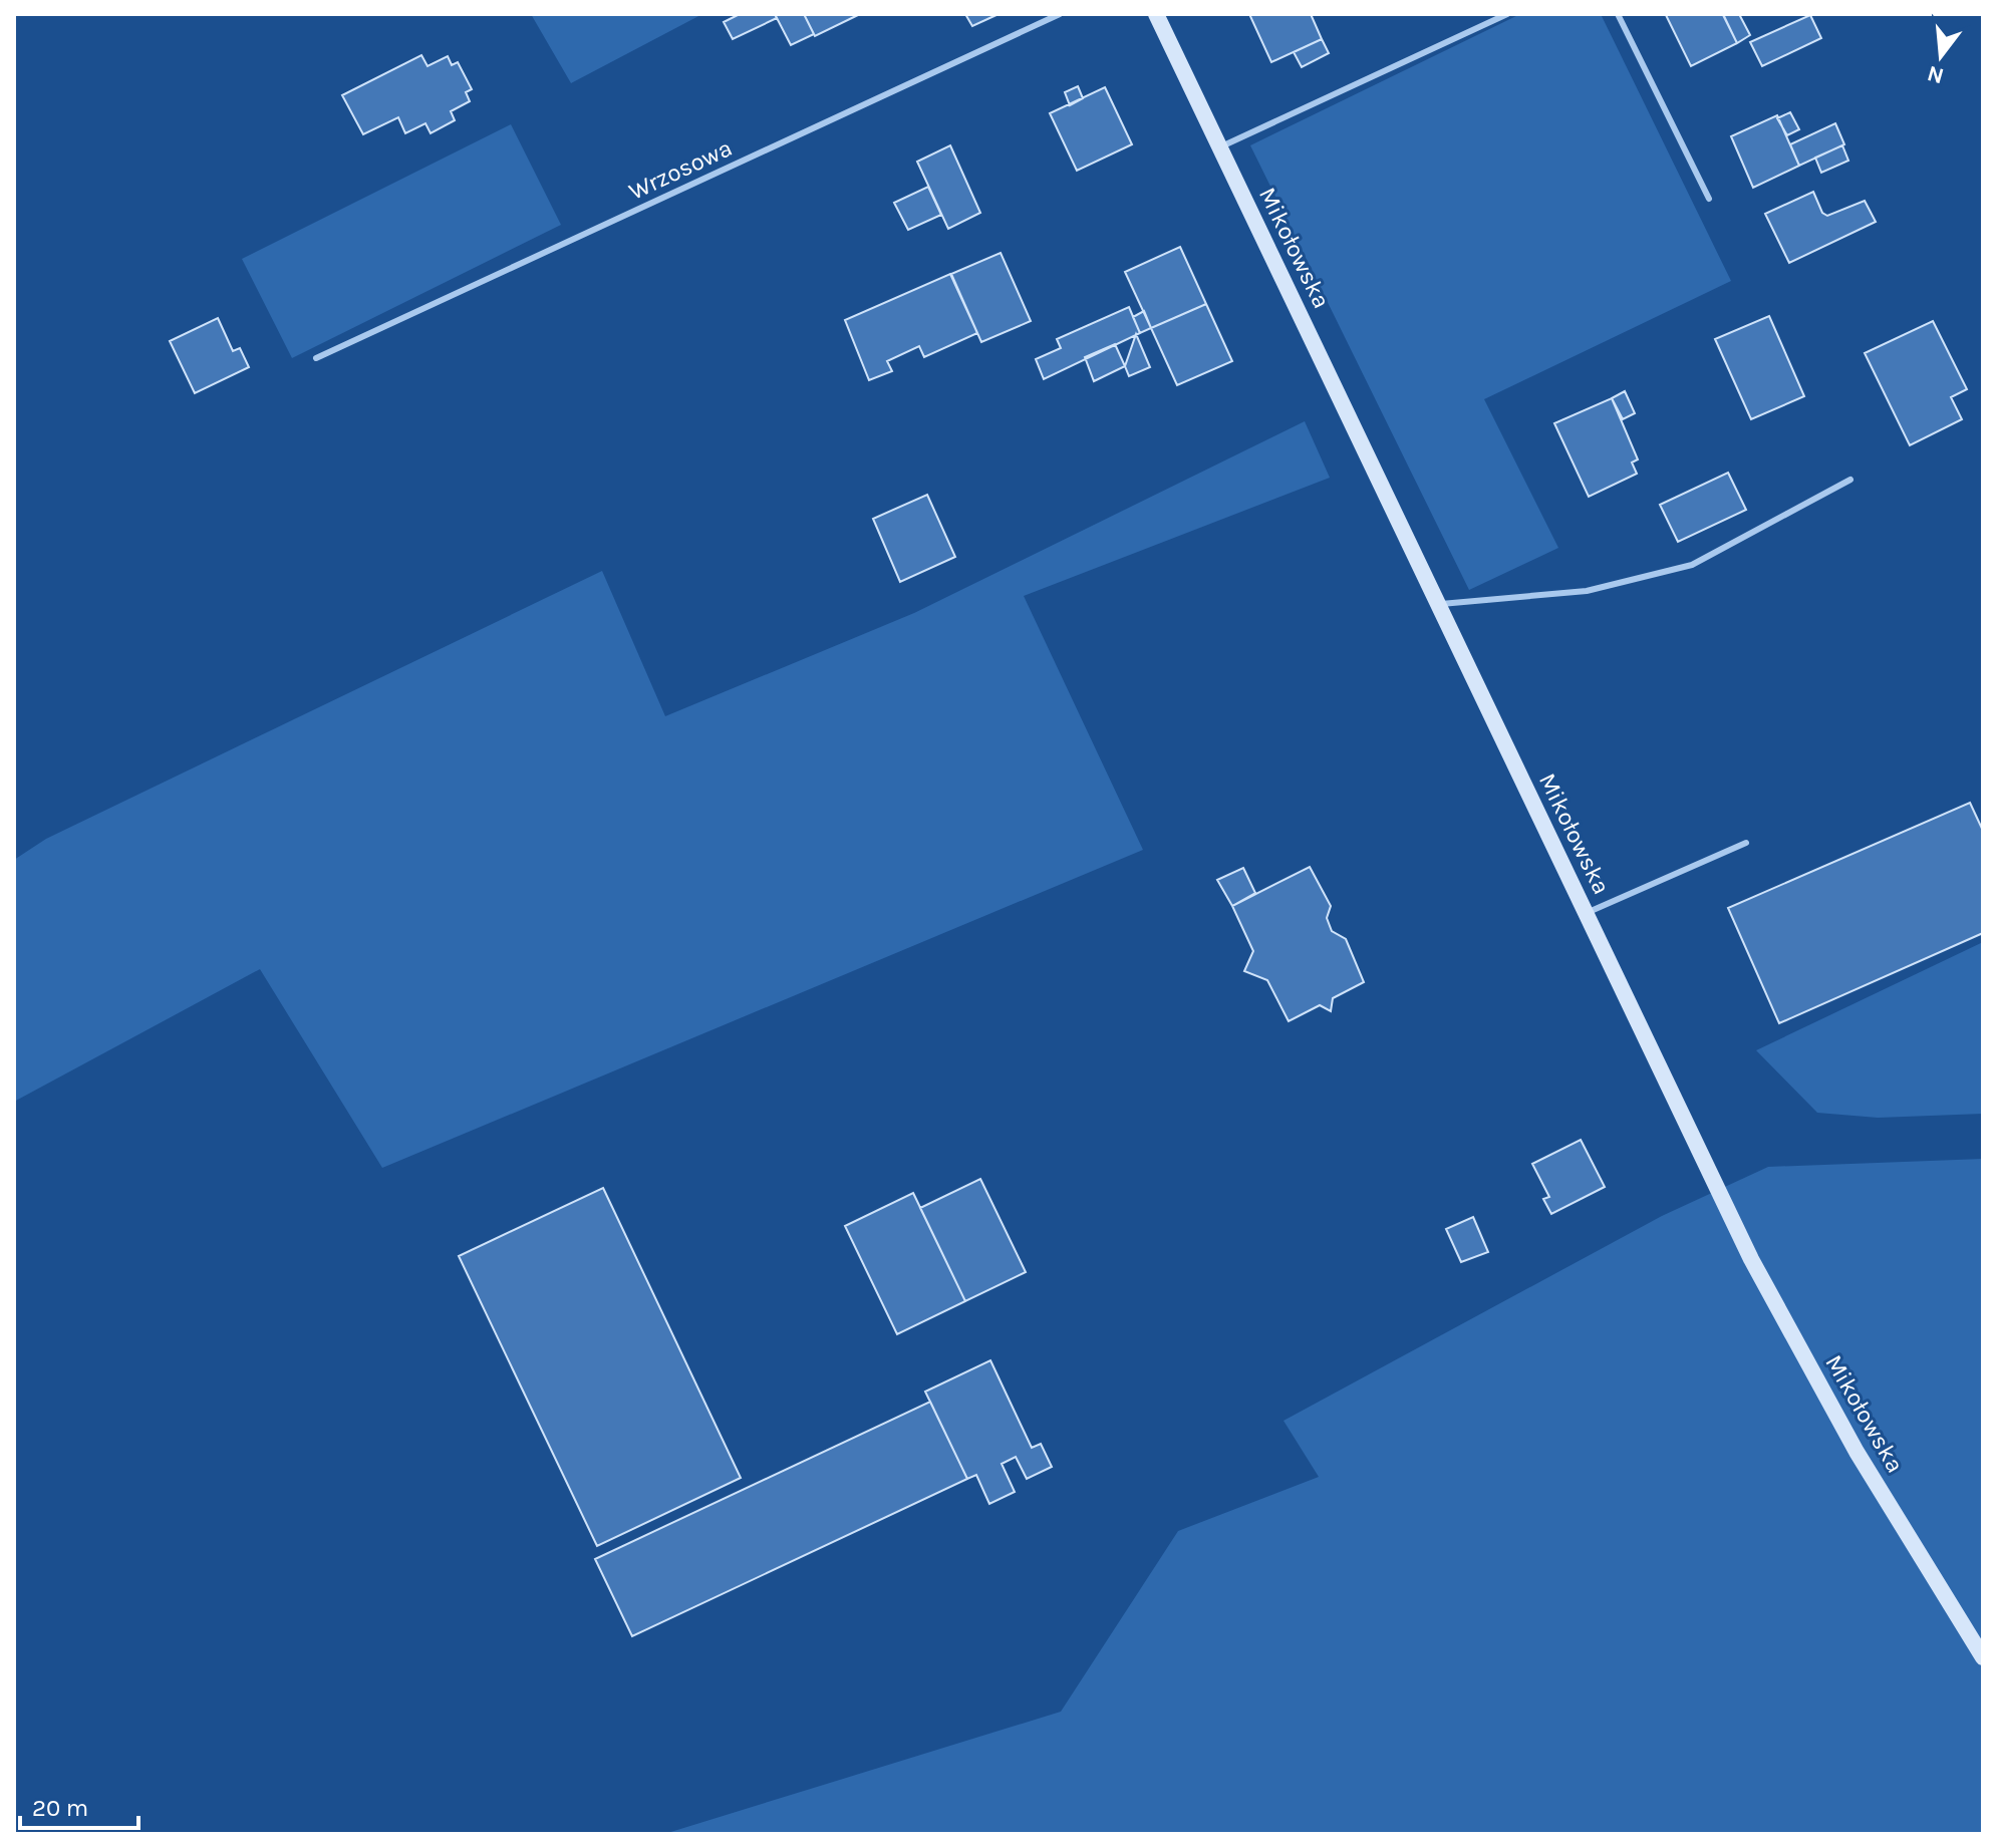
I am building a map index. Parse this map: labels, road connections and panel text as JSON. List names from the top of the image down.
{
  "streets": {
    "main road": ["Mikołowska"],
    "lane": ["Wrzosowa"]
  },
  "scale_bar": "20 m",
  "north": "bottom"
}
